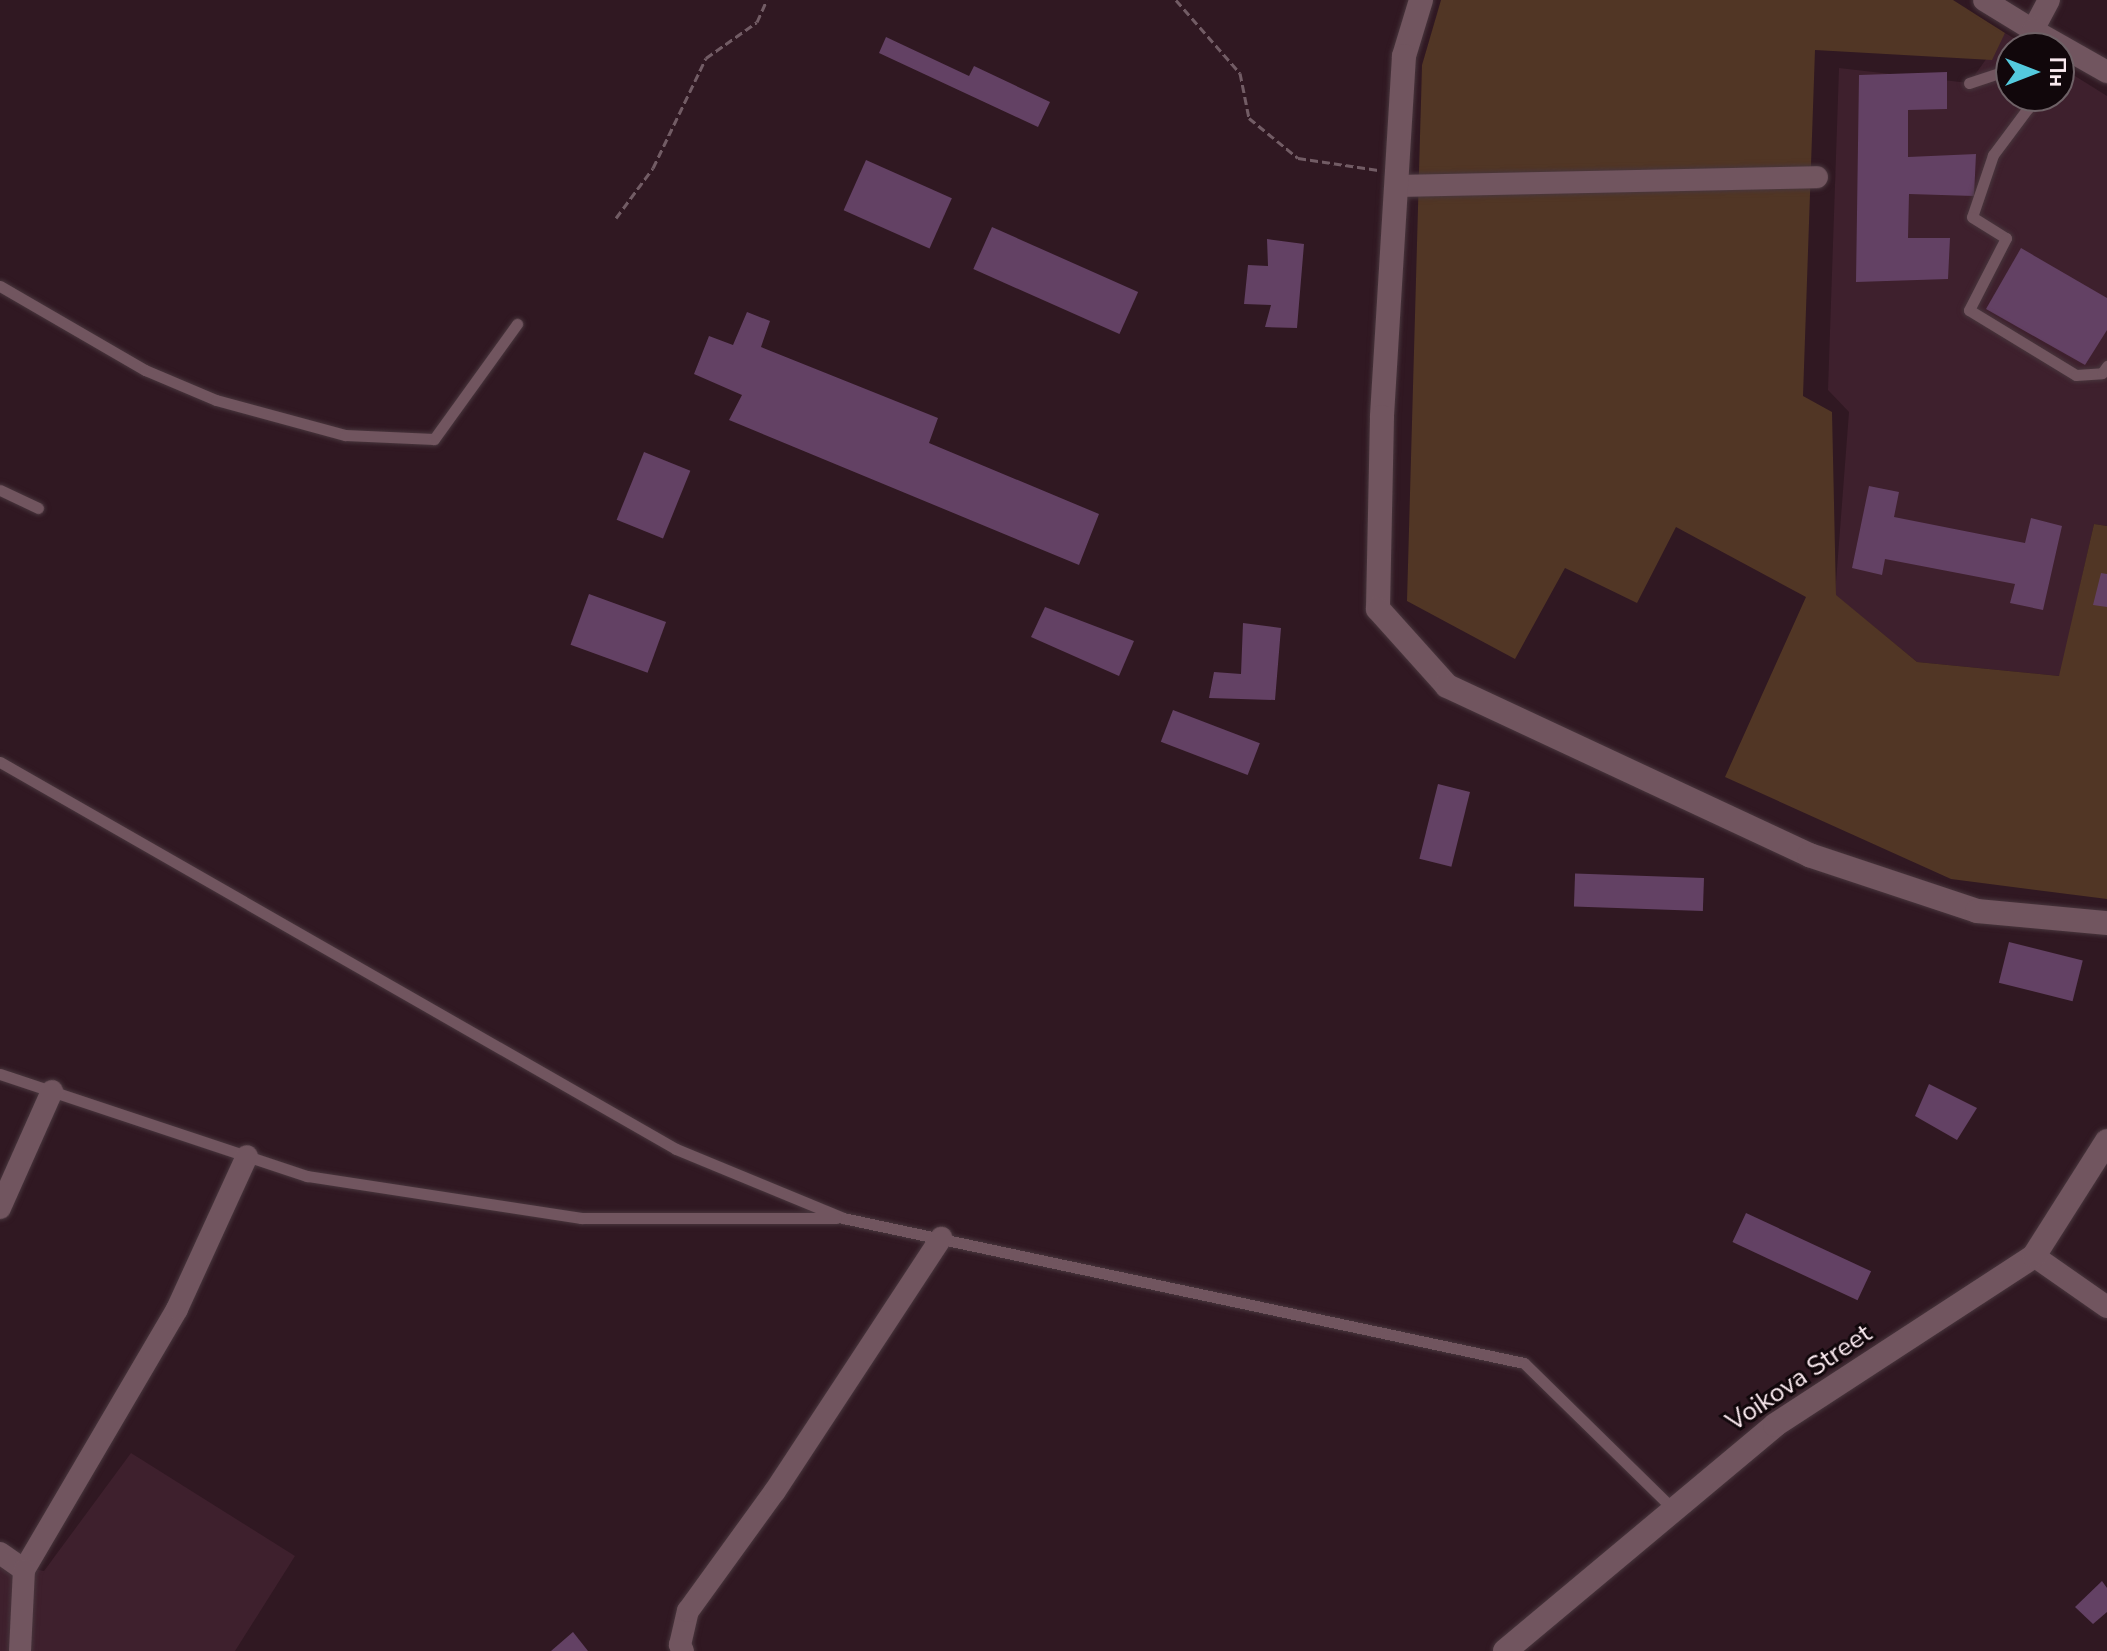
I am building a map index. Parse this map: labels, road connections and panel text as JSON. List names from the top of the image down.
{
  "streets": {
    "street": ["Voikova Street"]
  },
  "north": "right"
}
